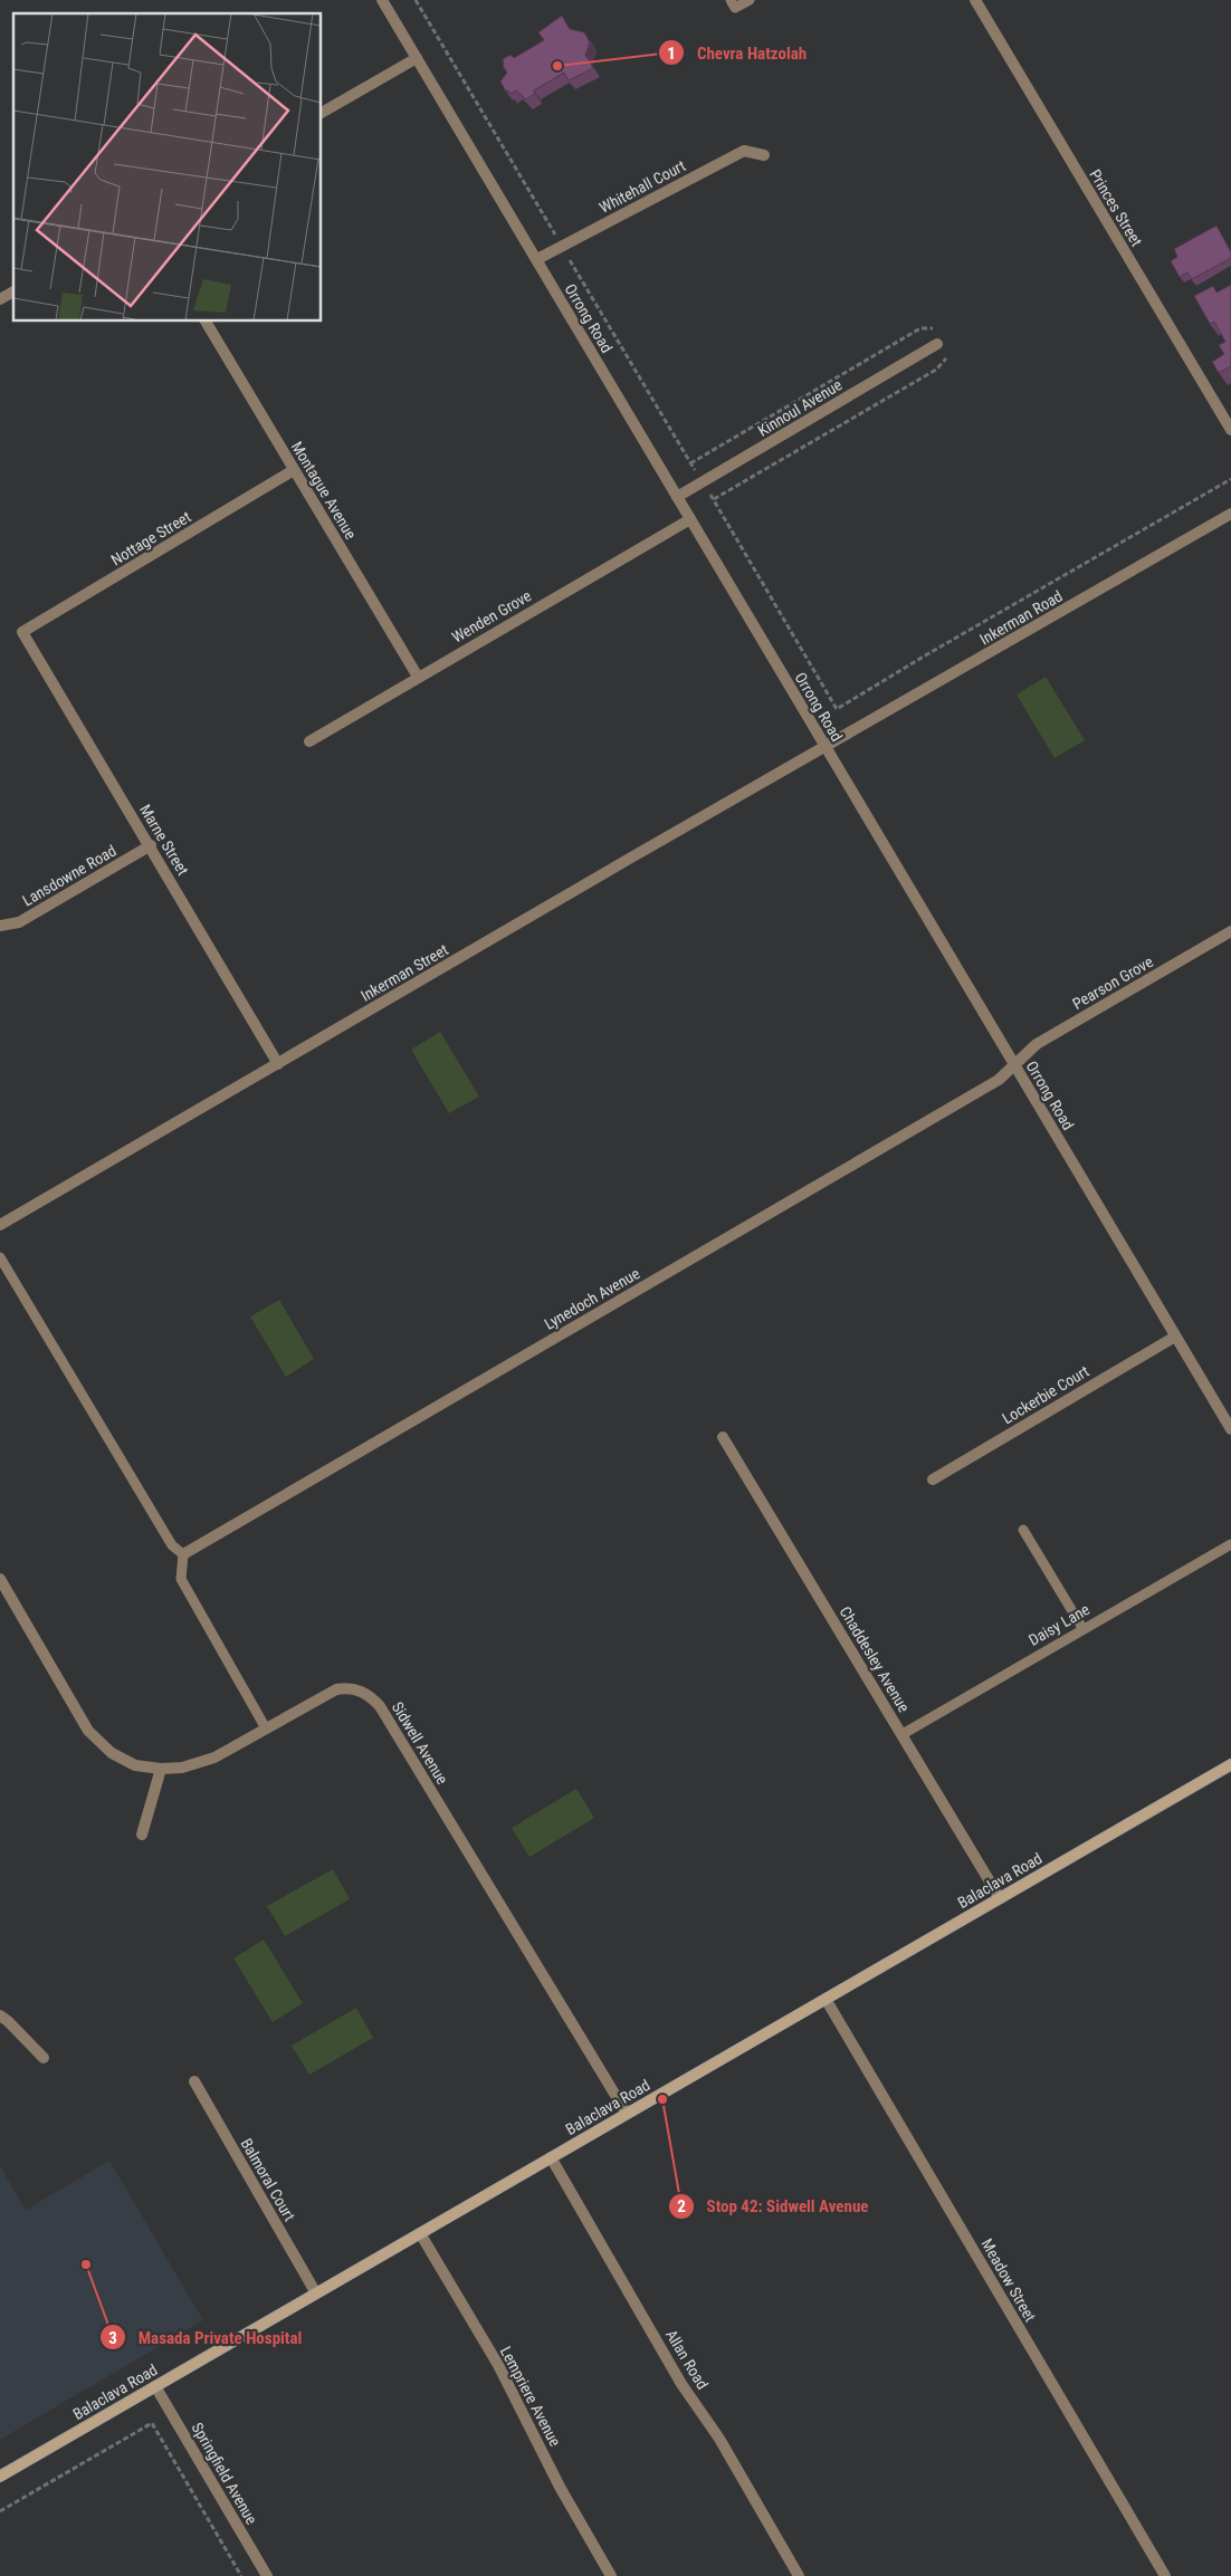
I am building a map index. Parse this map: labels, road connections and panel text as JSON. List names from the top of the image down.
{
  "streets": {
    "main road": ["Balaclava Road"],
    "street": [
      "Whitehall Court",
      "Princes Street",
      "Orrong Road",
      "Kinnoul Avenue",
      "Montague Avenue",
      "Nottage Street",
      "Wenden Grove",
      "Inkerman Road",
      "Marne Street",
      "Lansdowne Road",
      "Inkerman Street",
      "Pearson Grove",
      "Lynedoch Avenue",
      "Lockerbie Court",
      "Chaddesley Avenue",
      "Sidwell Avenue",
      "Balmoral Court",
      "Meadow Street",
      "Allan Road",
      "Lempriere Avenue",
      "Springfield Avenue"
    ],
    "lane": ["Daisy Lane"]
  },
  "crossings": [
    ["Whitehall Court", "Orrong Road"],
    ["Orrong Road", "Kinnoul Avenue"],
    ["Orrong Road", "Wenden Grove"],
    ["Orrong Road", "Inkerman Road"],
    ["Orrong Road", "Inkerman Street"],
    ["Orrong Road", "Pearson Grove"],
    ["Orrong Road", "Lynedoch Avenue"],
    ["Orrong Road", "Lockerbie Court"],
    ["Montague Avenue", "Nottage Street"],
    ["Montague Avenue", "Wenden Grove"],
    ["Nottage Street", "Marne Street"],
    ["Inkerman Road", "Inkerman Street"],
    ["Marne Street", "Lansdowne Road"],
    ["Marne Street", "Inkerman Street"],
    ["Pearson Grove", "Lynedoch Avenue"],
    ["Daisy Lane", "Chaddesley Avenue"],
    ["Chaddesley Avenue", "Balaclava Road"],
    ["Sidwell Avenue", "Balaclava Road"],
    ["Balaclava Road", "Balmoral Court"],
    ["Balaclava Road", "Meadow Street"],
    ["Balaclava Road", "Allan Road"],
    ["Balaclava Road", "Lempriere Avenue"],
    ["Balaclava Road", "Springfield Avenue"]
  ],
  "places": ["Chevra Hatzolah", "Stop 42: Sidwell Avenue", "Masada Private Hospital"]
}
